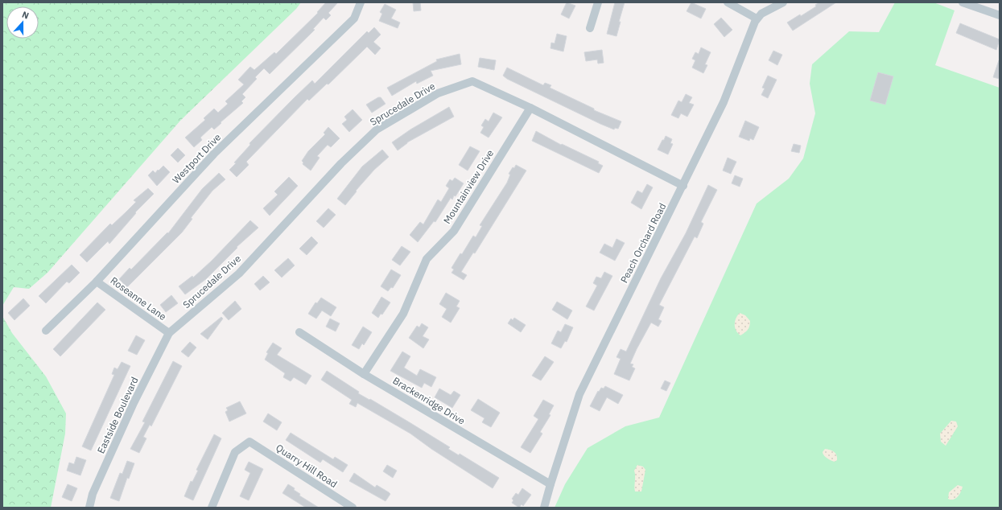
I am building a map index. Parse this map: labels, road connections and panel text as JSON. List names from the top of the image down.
{
  "streets": {
    "street": [
      "Sprucedale Drive",
      "Westport Drive",
      "Mountainview Drive",
      "Peach Orchard Road",
      "Roseanne Lane",
      "Brackenridge Drive",
      "Eastside Boulevard",
      "Quarry Hill Road"
    ]
  },
  "crossings": [
    ["Sprucedale Drive", "Mountainview Drive"],
    ["Sprucedale Drive", "Peach Orchard Road"],
    ["Sprucedale Drive", "Roseanne Lane"],
    ["Sprucedale Drive", "Eastside Boulevard"],
    ["Westport Drive", "Roseanne Lane"],
    ["Mountainview Drive", "Brackenridge Drive"],
    ["Peach Orchard Road", "Brackenridge Drive"],
    ["Roseanne Lane", "Eastside Boulevard"]
  ],
  "north": "top"
}
